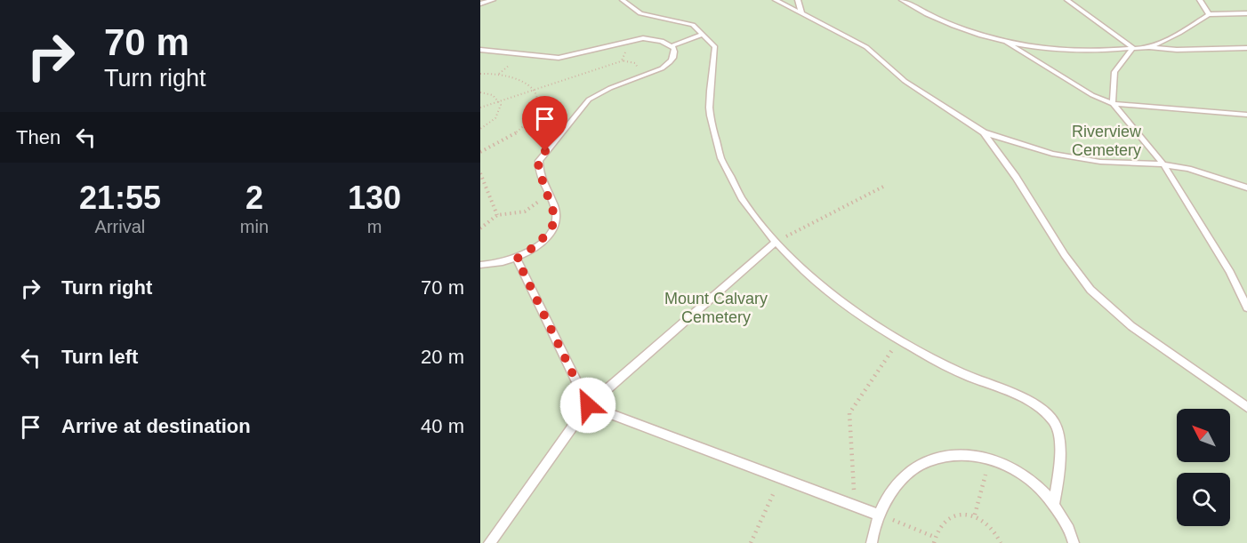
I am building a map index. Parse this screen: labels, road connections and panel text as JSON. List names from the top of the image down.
{
  "parks": ["Riverview Cemetery", "Mount Calvary Cemetery"],
  "north": "top left",
  "page": {
    "turn": ["70 m", "Turn right"],
    "then": "Then",
    "eta": [
      "21:55",
      "Arrival",
      "2",
      "min",
      "130",
      "m"
    ],
    "list": [
      {
        "name": "Turn right",
        "value": "70 m"
      },
      {
        "name": "Turn left",
        "value": "20 m"
      },
      {
        "name": "Arrive at destination",
        "value": "40 m"
      }
    ]
  }
}
